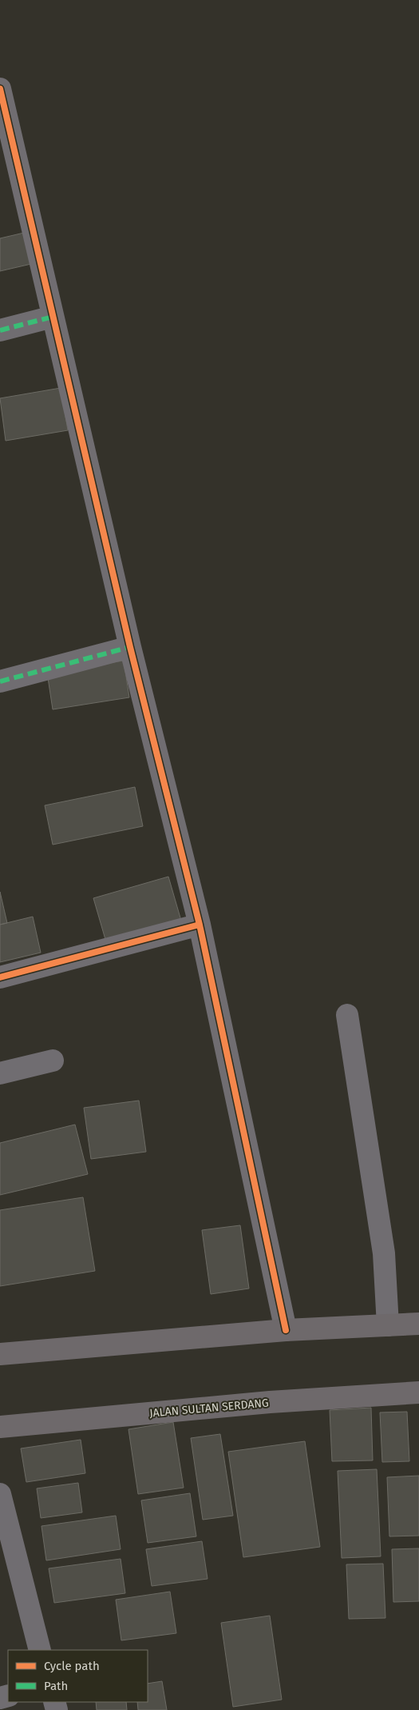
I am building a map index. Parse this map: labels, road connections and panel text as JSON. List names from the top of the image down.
{
  "streets": {
    "highway": ["JALAN SULTAN SERDANG"]
  },
  "legend": ["Cycle path", "Path"]
}
